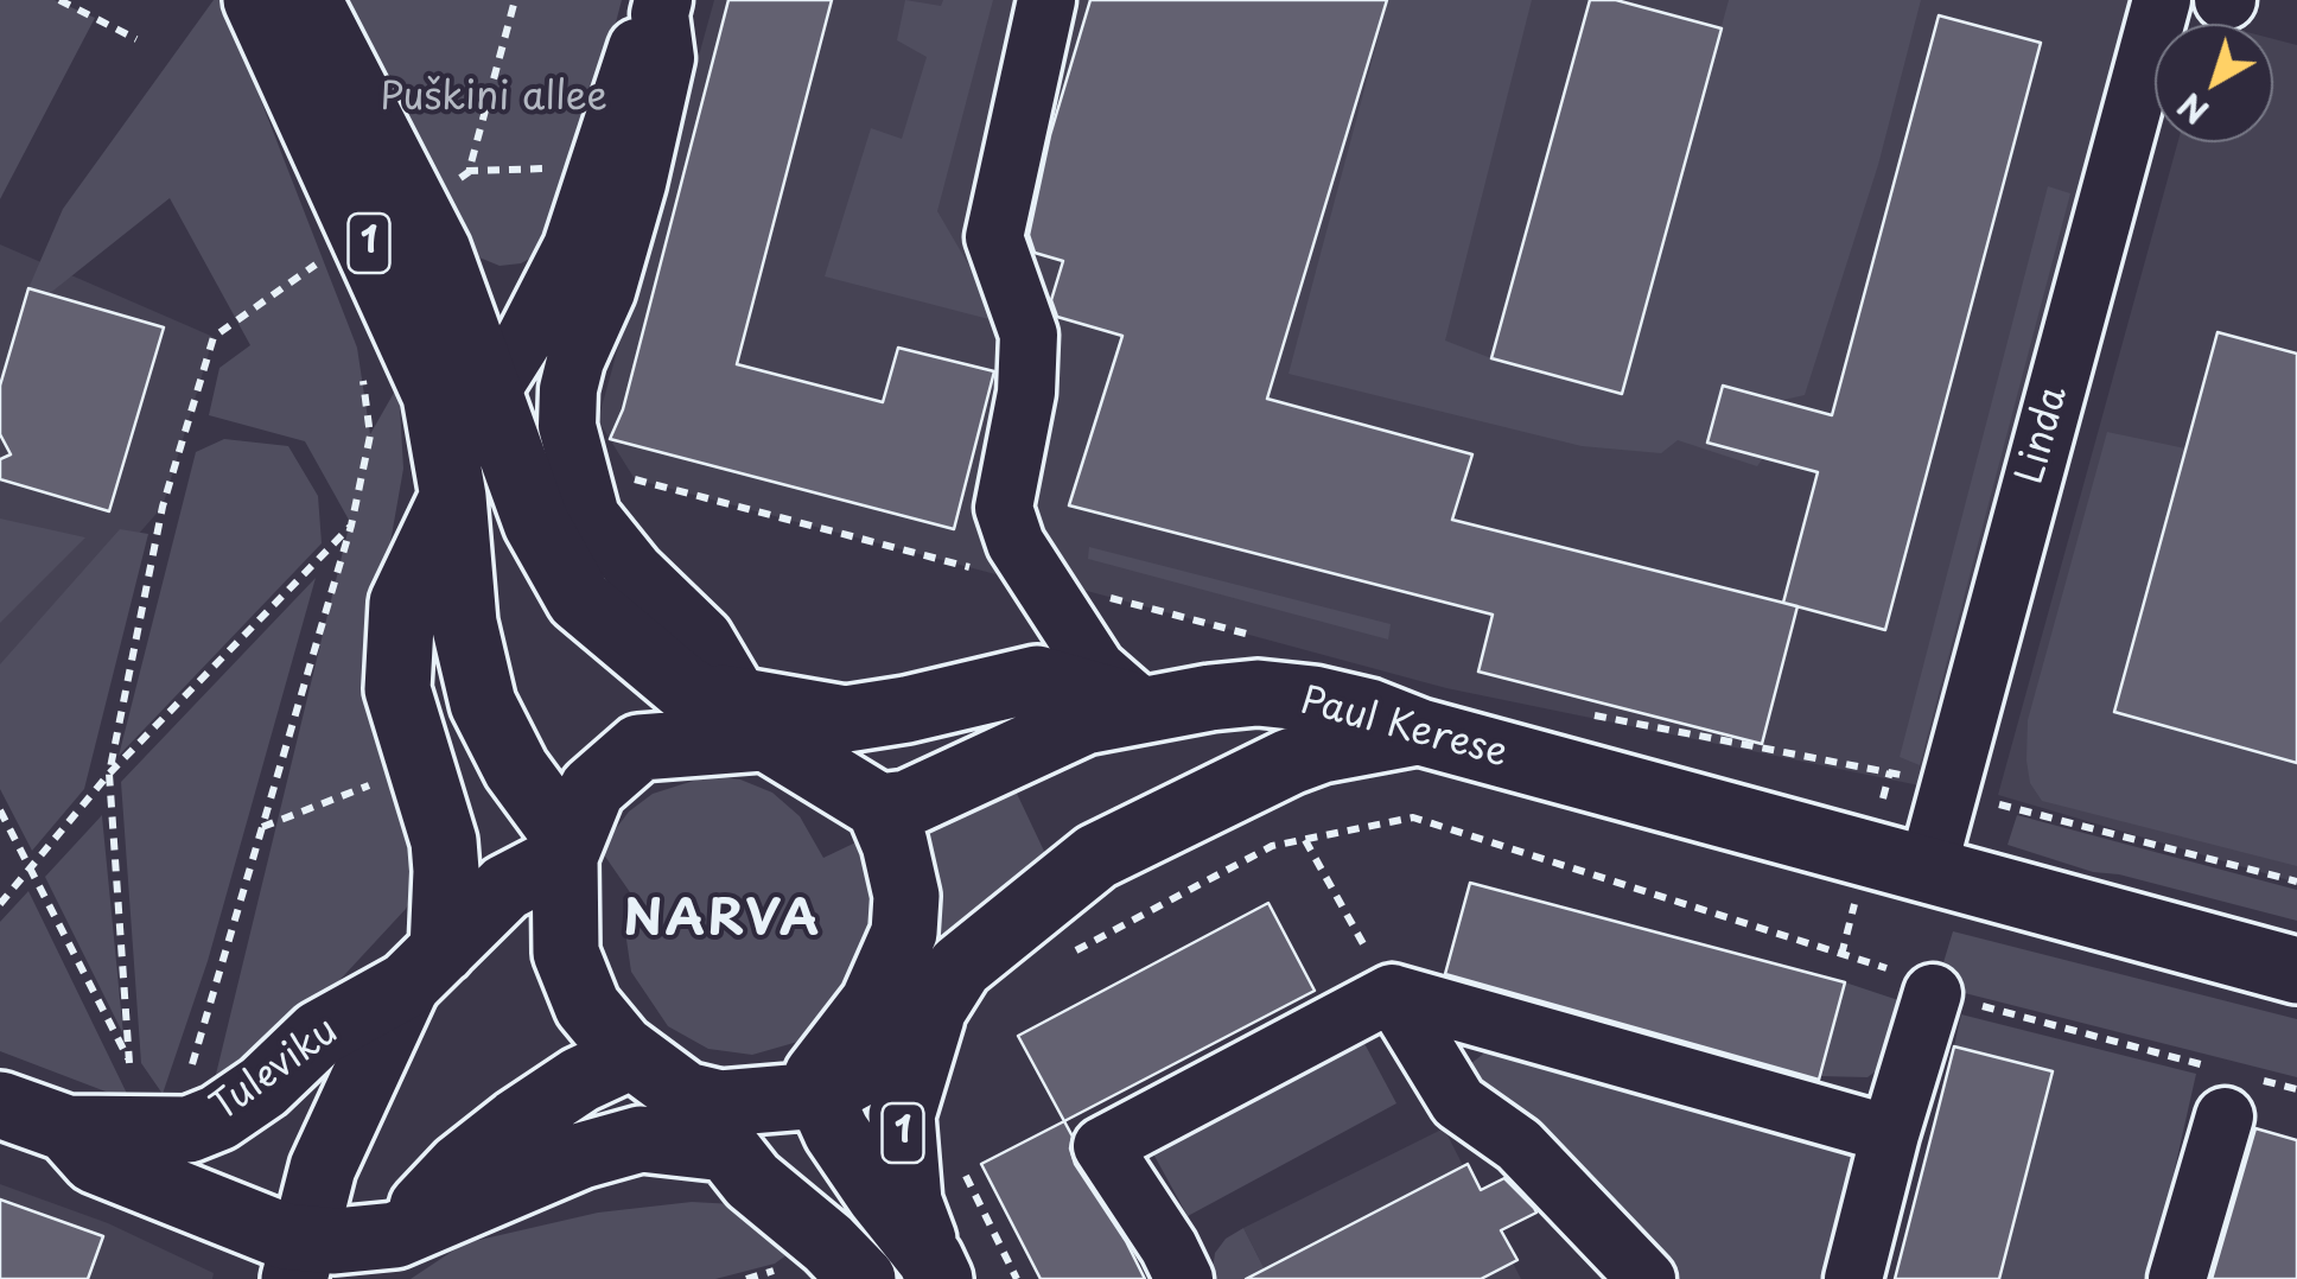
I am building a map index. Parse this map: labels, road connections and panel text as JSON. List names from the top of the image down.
{
  "streets": {
    "main road": ["1", "Paul Kerese", "Tuleviku"],
    "street": ["Linda"]
  },
  "crossings": [
    ["1", "Paul Kerese"],
    ["Linda", "Paul Kerese"]
  ],
  "districts": ["NARVA"],
  "parks": ["Puškini allee"],
  "north": "bottom left"
}
